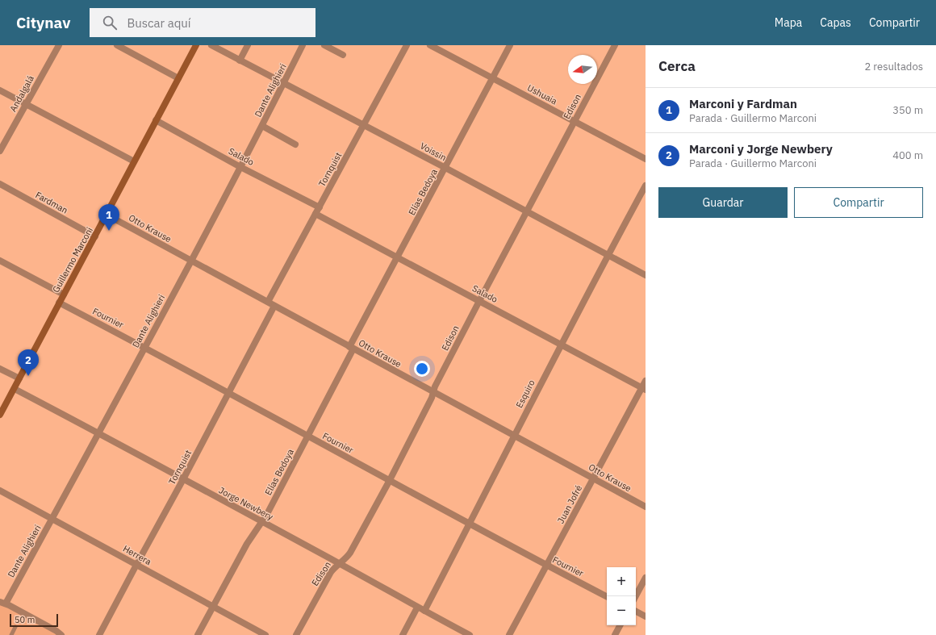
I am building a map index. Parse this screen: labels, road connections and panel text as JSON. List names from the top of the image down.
{
  "streets": {
    "street": [
      "Dante Alighieri",
      "Andalgalá",
      "Ushuaia",
      "Edison",
      "Voissin",
      "Salado",
      "Tornquist",
      "Elías Bedoya",
      "Fardman",
      "Otto Krause",
      "Guillermo Marconi",
      "Fournier",
      "Esquiro",
      "Jorge Newbery",
      "Juan Jofré",
      "Herrera"
    ]
  },
  "crossings": [
    ["Dante Alighieri", "Voissin"],
    ["Dante Alighieri", "Salado"],
    ["Dante Alighieri", "Otto Krause"],
    ["Dante Alighieri", "Fournier"],
    ["Dante Alighieri", "Jorge Newbery"],
    ["Dante Alighieri", "Herrera"],
    ["Ushuaia", "Edison"],
    ["Ushuaia", "Elías Bedoya"],
    ["Edison", "Voissin"],
    ["Edison", "Salado"],
    ["Edison", "Otto Krause"],
    ["Edison", "Fournier"],
    ["Edison", "Jorge Newbery"],
    ["Voissin", "Tornquist"],
    ["Voissin", "Elías Bedoya"],
    ["Voissin", "Esquiro"],
    ["Salado", "Tornquist"],
    ["Salado", "Elías Bedoya"],
    ["Salado", "Guillermo Marconi"],
    ["Salado", "Esquiro"],
    ["Salado", "Juan Jofré"],
    ["Tornquist", "Otto Krause"],
    ["Tornquist", "Fournier"],
    ["Tornquist", "Jorge Newbery"],
    ["Tornquist", "Herrera"],
    ["Elías Bedoya", "Otto Krause"],
    ["Elías Bedoya", "Fournier"],
    ["Elías Bedoya", "Jorge Newbery"],
    ["Elías Bedoya", "Herrera"],
    ["Fardman", "Guillermo Marconi"],
    ["Otto Krause", "Guillermo Marconi"],
    ["Otto Krause", "Esquiro"],
    ["Otto Krause", "Juan Jofré"],
    ["Guillermo Marconi", "Fournier"],
    ["Guillermo Marconi", "Jorge Newbery"],
    ["Fournier", "Esquiro"],
    ["Fournier", "Juan Jofré"],
    ["Esquiro", "Jorge Newbery"]
  ],
  "scale_bar": "50 m",
  "north": "left",
  "page": {
    "header": "Citynav",
    "search": "Buscar aquí",
    "nav": ["Mapa", "Capas", "Compartir"],
    "heading": ["Cerca", "2 resultados"],
    "list": [
      {
        "mark": "1",
        "name": "Marconi y Fardman",
        "note": "Parada · Guillermo Marconi",
        "value": "350 m"
      },
      {
        "mark": "2",
        "name": "Marconi y Jorge Newbery",
        "note": "Parada · Guillermo Marconi",
        "value": "400 m"
      }
    ],
    "buttons": ["Guardar", "Compartir"],
    "pins": ["1", "2"],
    "map_buttons": ["+", "−"],
    "scale": "50 m"
  }
}
